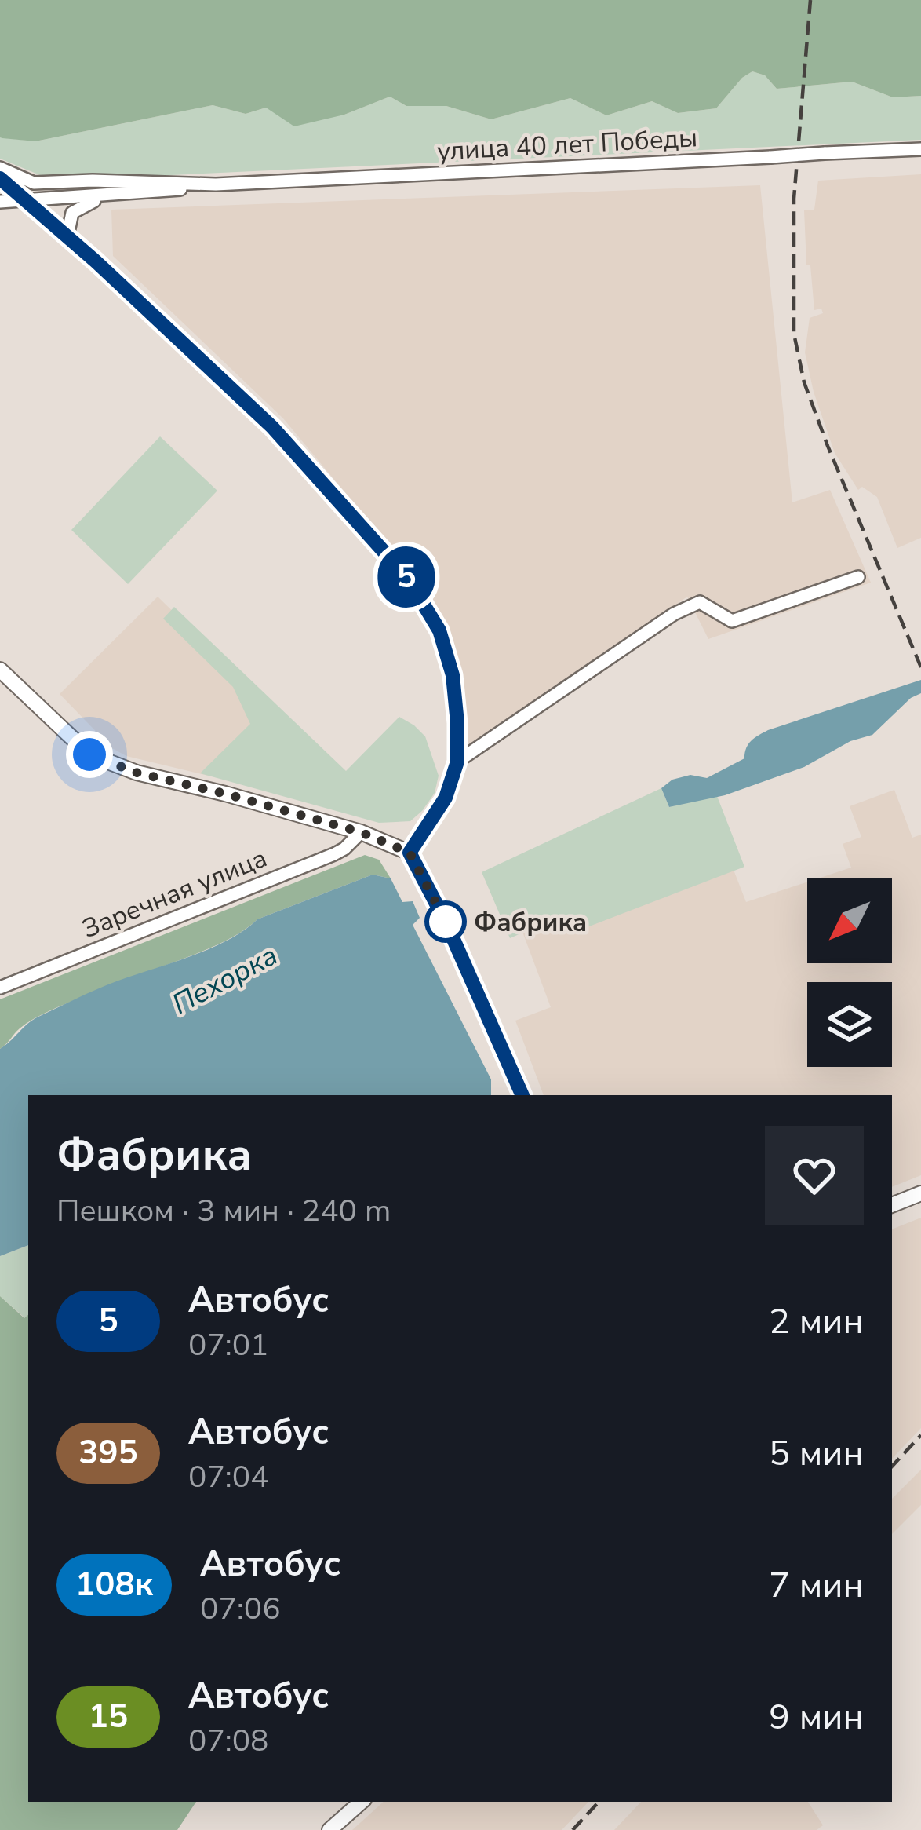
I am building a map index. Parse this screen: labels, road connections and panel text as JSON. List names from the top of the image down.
{
  "streets": {
    "street": ["улица 40 лет Победы", "Заречная улица"]
  },
  "water": ["Пехорка"],
  "places": ["Фабрика"],
  "lines": ["bus line 5"],
  "north": "bottom left",
  "page": {
    "on_map": "5",
    "heading": ["Фабрика", "Пешком · 3 мин · 240 m"],
    "list": [
      {
        "mark": "5",
        "name": "Автобус",
        "note": "07:01",
        "value": "2 мин"
      },
      {
        "mark": "395",
        "name": "Автобус",
        "note": "07:04",
        "value": "5 мин"
      },
      {
        "mark": "108к",
        "name": "Автобус",
        "note": "07:06",
        "value": "7 мин"
      },
      {
        "mark": "15",
        "name": "Автобус",
        "note": "07:08",
        "value": "9 мин"
      }
    ]
  }
}
